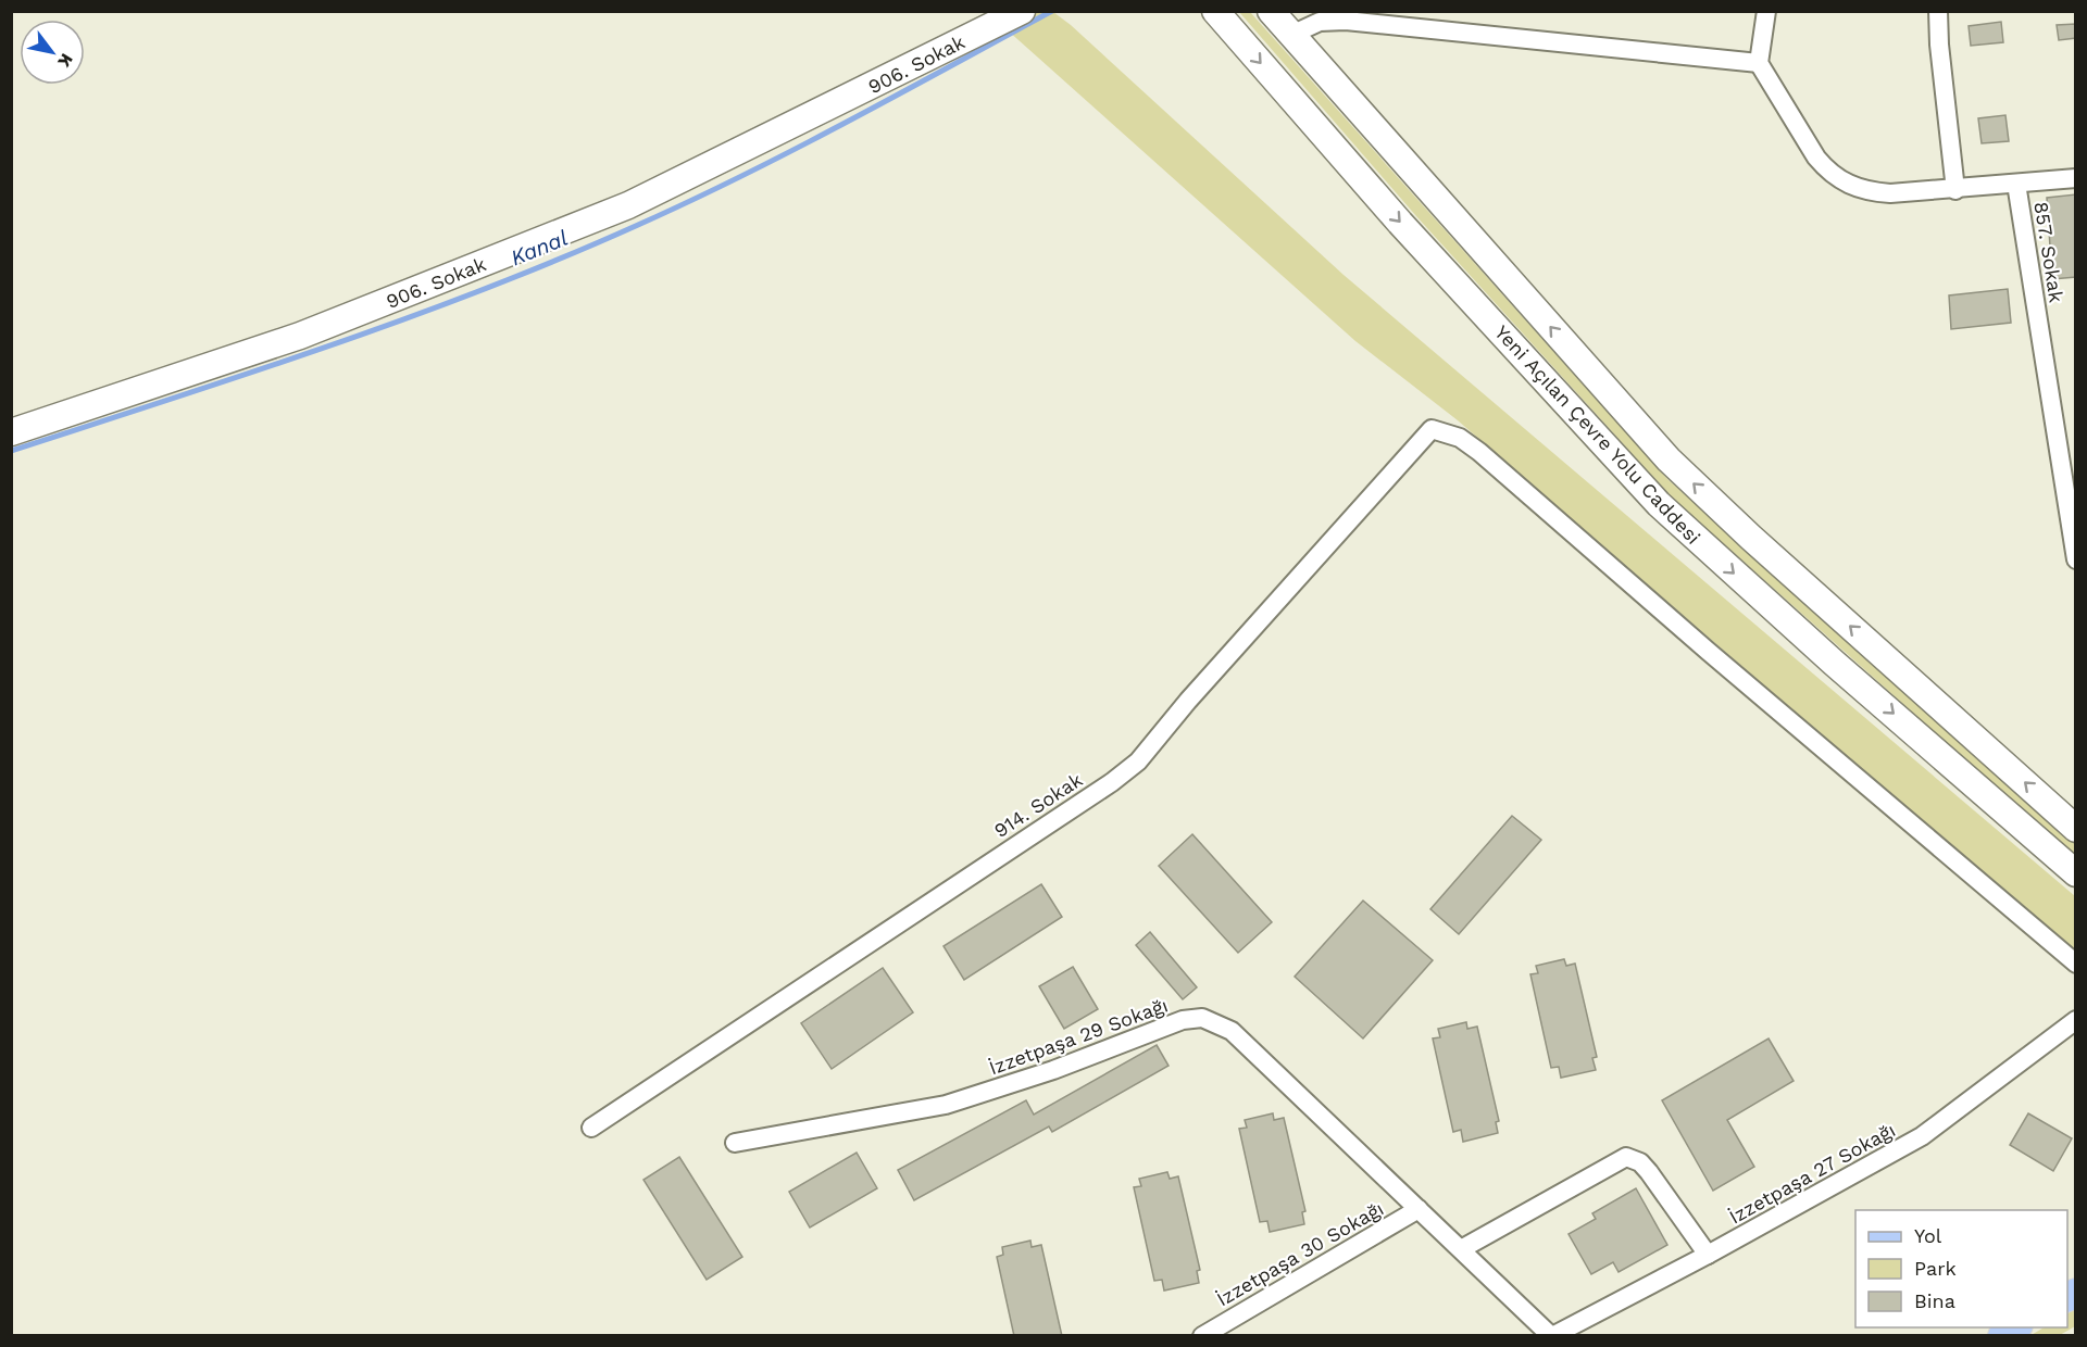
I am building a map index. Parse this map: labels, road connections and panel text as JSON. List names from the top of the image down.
{
  "streets": {
    "main road": ["906. Sokak", "Yeni Açılan Çevre Yolu Caddesi"],
    "street": [
      "857. Sokak",
      "914. Sokak",
      "İzzetpaşa 29 Sokağı",
      "İzzetpaşa 27 Sokağı",
      "İzzetpaşa 30 Sokağı"
    ]
  },
  "crossings": [
    ["İzzetpaşa 29 Sokağı", "İzzetpaşa 27 Sokağı"],
    ["İzzetpaşa 29 Sokağı", "İzzetpaşa 30 Sokağı"]
  ],
  "water": ["Kanal"],
  "legend": ["Yol", "Park", "Bina"],
  "north": "bottom right"
}
